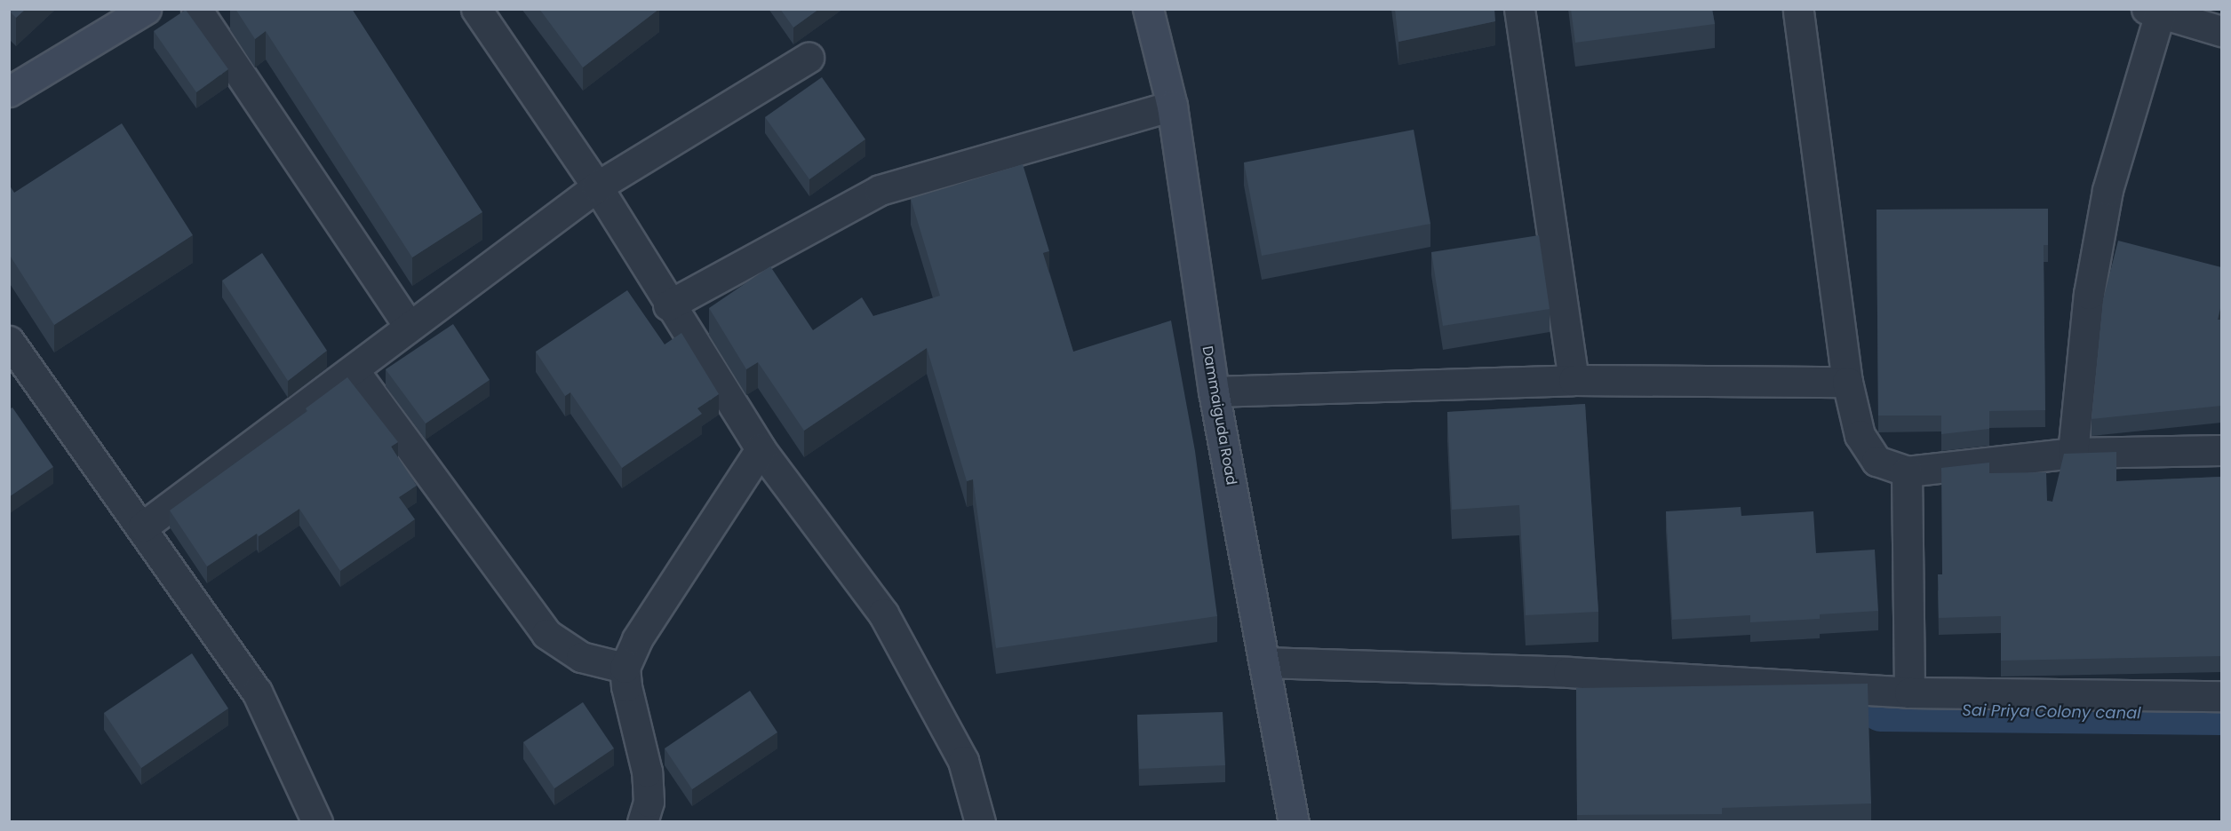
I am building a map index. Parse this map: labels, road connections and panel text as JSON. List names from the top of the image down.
{
  "streets": {
    "street": ["Dammaiguda Road"]
  },
  "water": ["Sai Priya Colony canal"]
}
